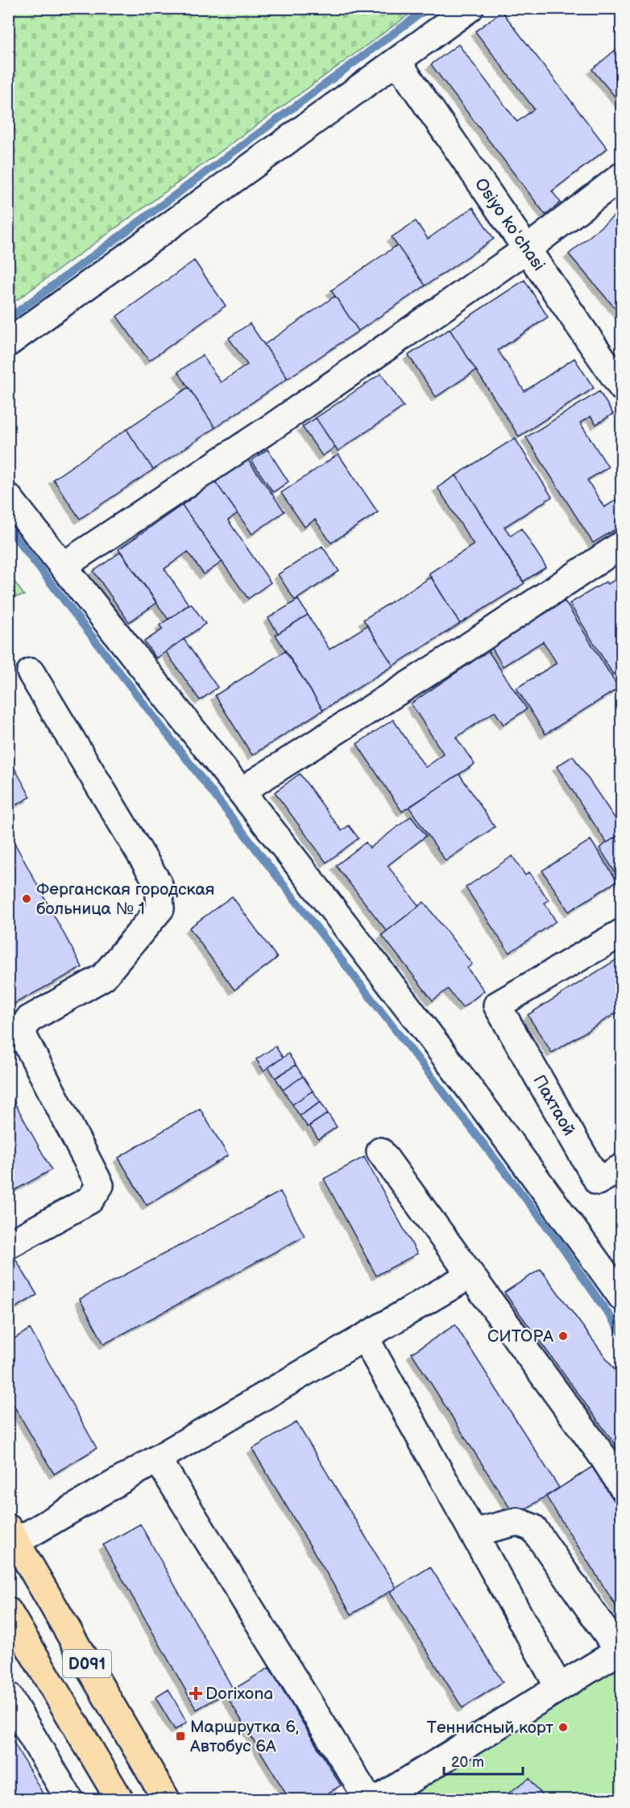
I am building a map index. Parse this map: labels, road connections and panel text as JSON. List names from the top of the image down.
{
  "streets": {
    "highway": ["D091"],
    "street": ["Osiyo koʻchasi", "Пахтаой"]
  },
  "places": {
    "other": ["Ферганская городская больница № 1", "СИТОРА", "Теннисный корт"],
    "health": ["Dorixona"],
    "transit": ["Маршрутка 6, Автобус 6А"]
  },
  "scale_bar": "20 m"
}
